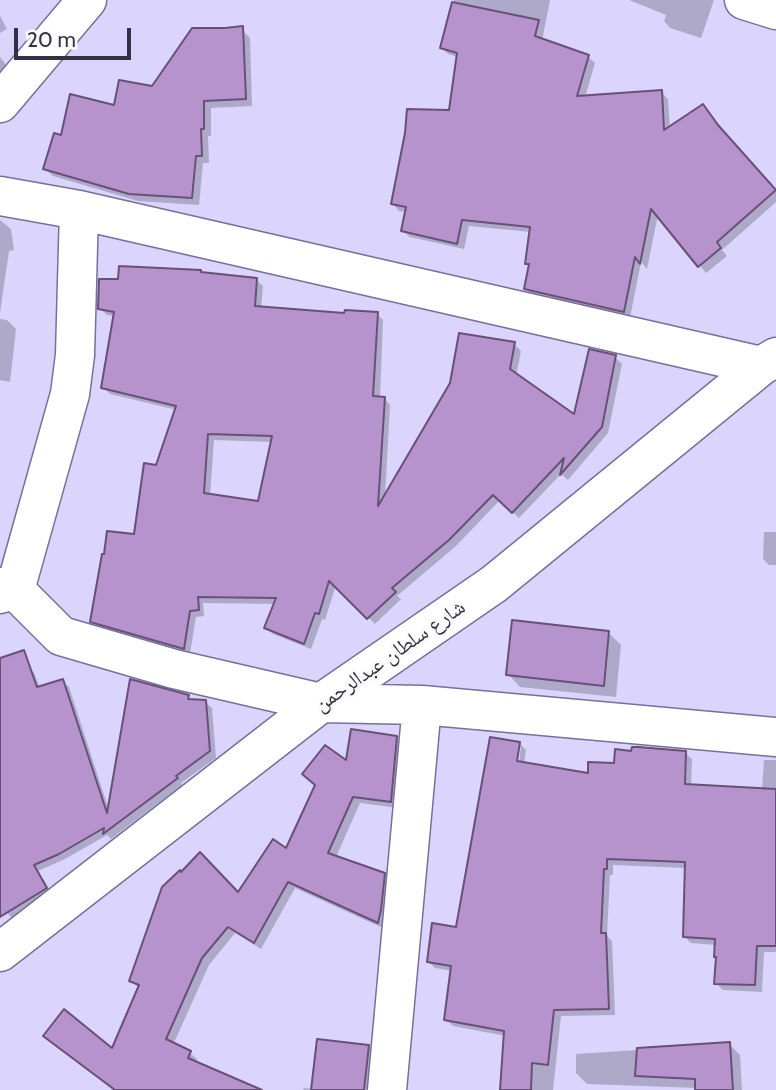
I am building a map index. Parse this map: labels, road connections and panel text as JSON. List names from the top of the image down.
{
  "streets": {
    "street": ["شارع سلطان عبدالرحمن"]
  },
  "scale_bar": "20 m"
}
